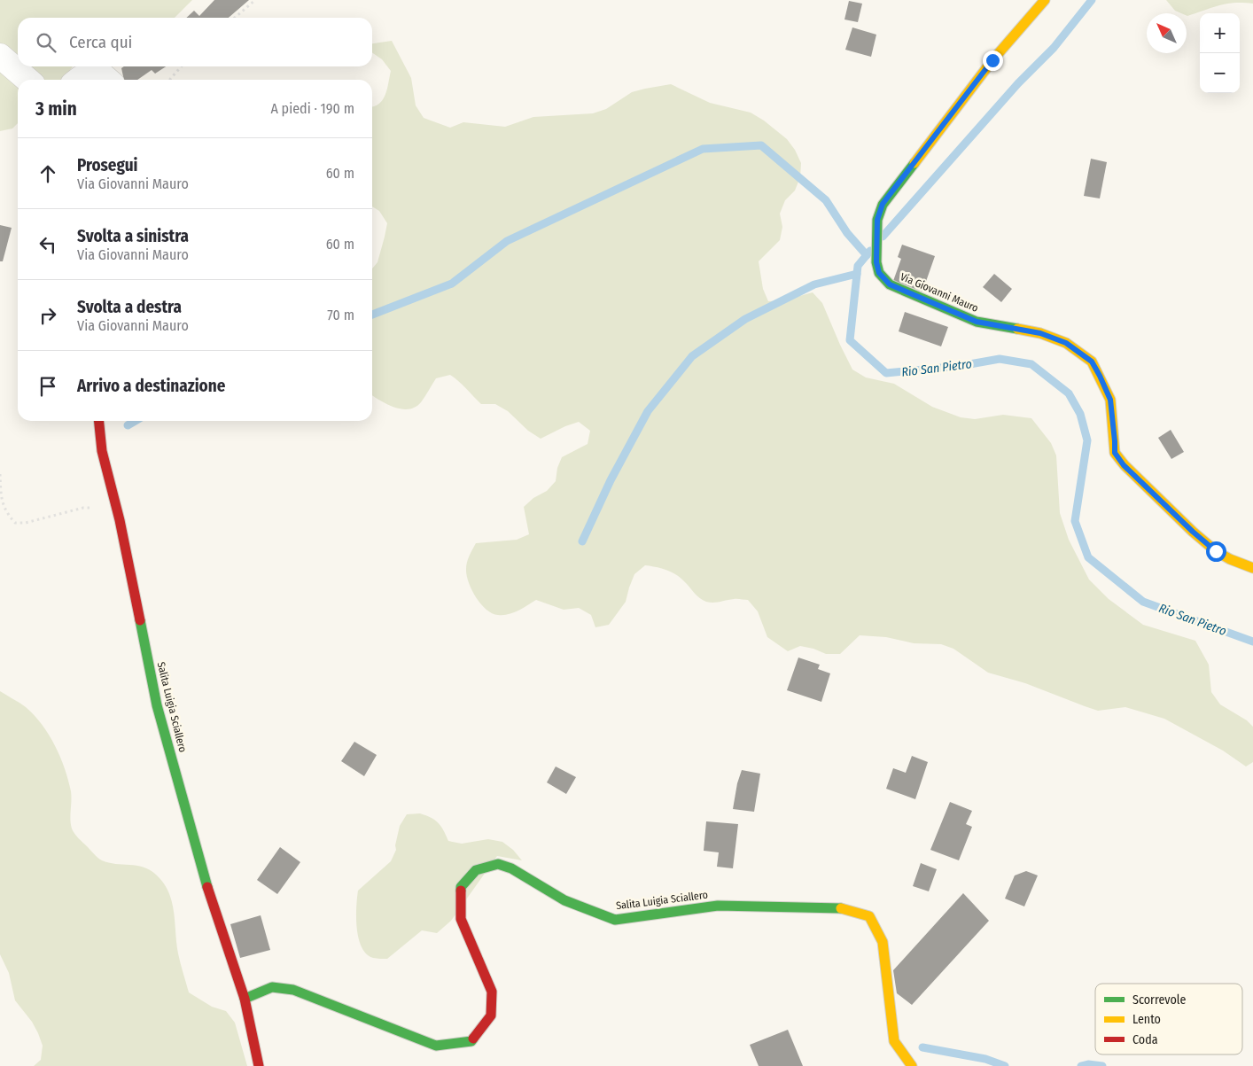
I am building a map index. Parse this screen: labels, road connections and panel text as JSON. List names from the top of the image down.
{
  "streets": {
    "street": ["Via Giovanni Mauro", "Salita Luigia Sciallero"]
  },
  "water": ["Rio San Pietro"],
  "legend": ["Scorrevole", "Lento", "Coda"],
  "north": "top left",
  "page": {
    "map_buttons": ["+", "−"],
    "search": "Cerca qui",
    "heading": ["3 min", "A piedi · 190 m"],
    "list": [
      ["Prosegui", "Via Giovanni Mauro", "60 m"],
      ["Svolta a sinistra", "Via Giovanni Mauro", "60 m"],
      ["Svolta a destra", "Via Giovanni Mauro", "70 m"],
      "Arrivo a destinazione"
    ]
  }
}
